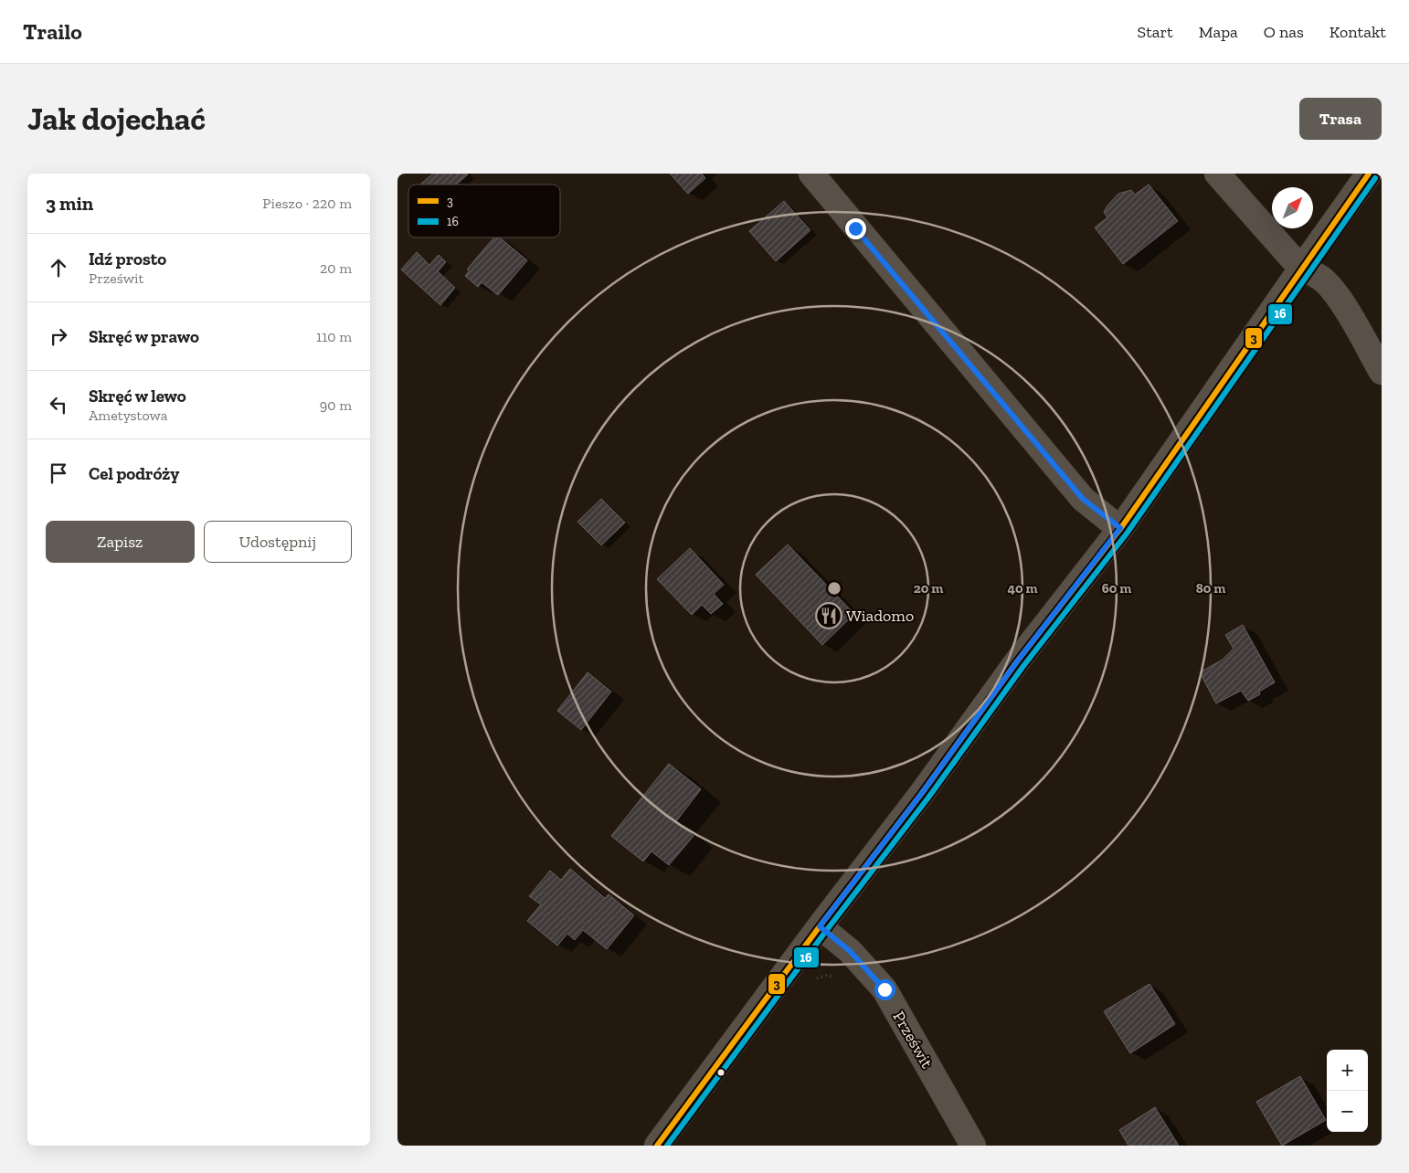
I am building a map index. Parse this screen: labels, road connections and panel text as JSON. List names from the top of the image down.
{
  "streets": {
    "street": ["Prześwit"]
  },
  "places": {
    "restaurant": ["Wiadomo"]
  },
  "lines": ["transit line 3", "transit line 16"],
  "legend": ["3", "16"],
  "north": "top right",
  "page": {
    "header": "Trailo",
    "nav": [
      "Start",
      "Mapa",
      "O nas",
      "Kontakt"
    ],
    "buttons": [
      "Trasa",
      ["Zapisz", "Udostępnij"]
    ],
    "title": "Jak dojechać",
    "heading": ["3 min", "Pieszo · 220 m"],
    "list": [
      ["Idź prosto", "Prześwit", "20 m"],
      ["Skręć w prawo", "110 m"],
      ["Skręć w lewo", "Ametystowa", "90 m"],
      "Cel podróży"
    ],
    "map_buttons": ["+", "−"]
  },
  "rings": [
    "20 m",
    "40 m",
    "60 m",
    "80 m"
  ]
}
